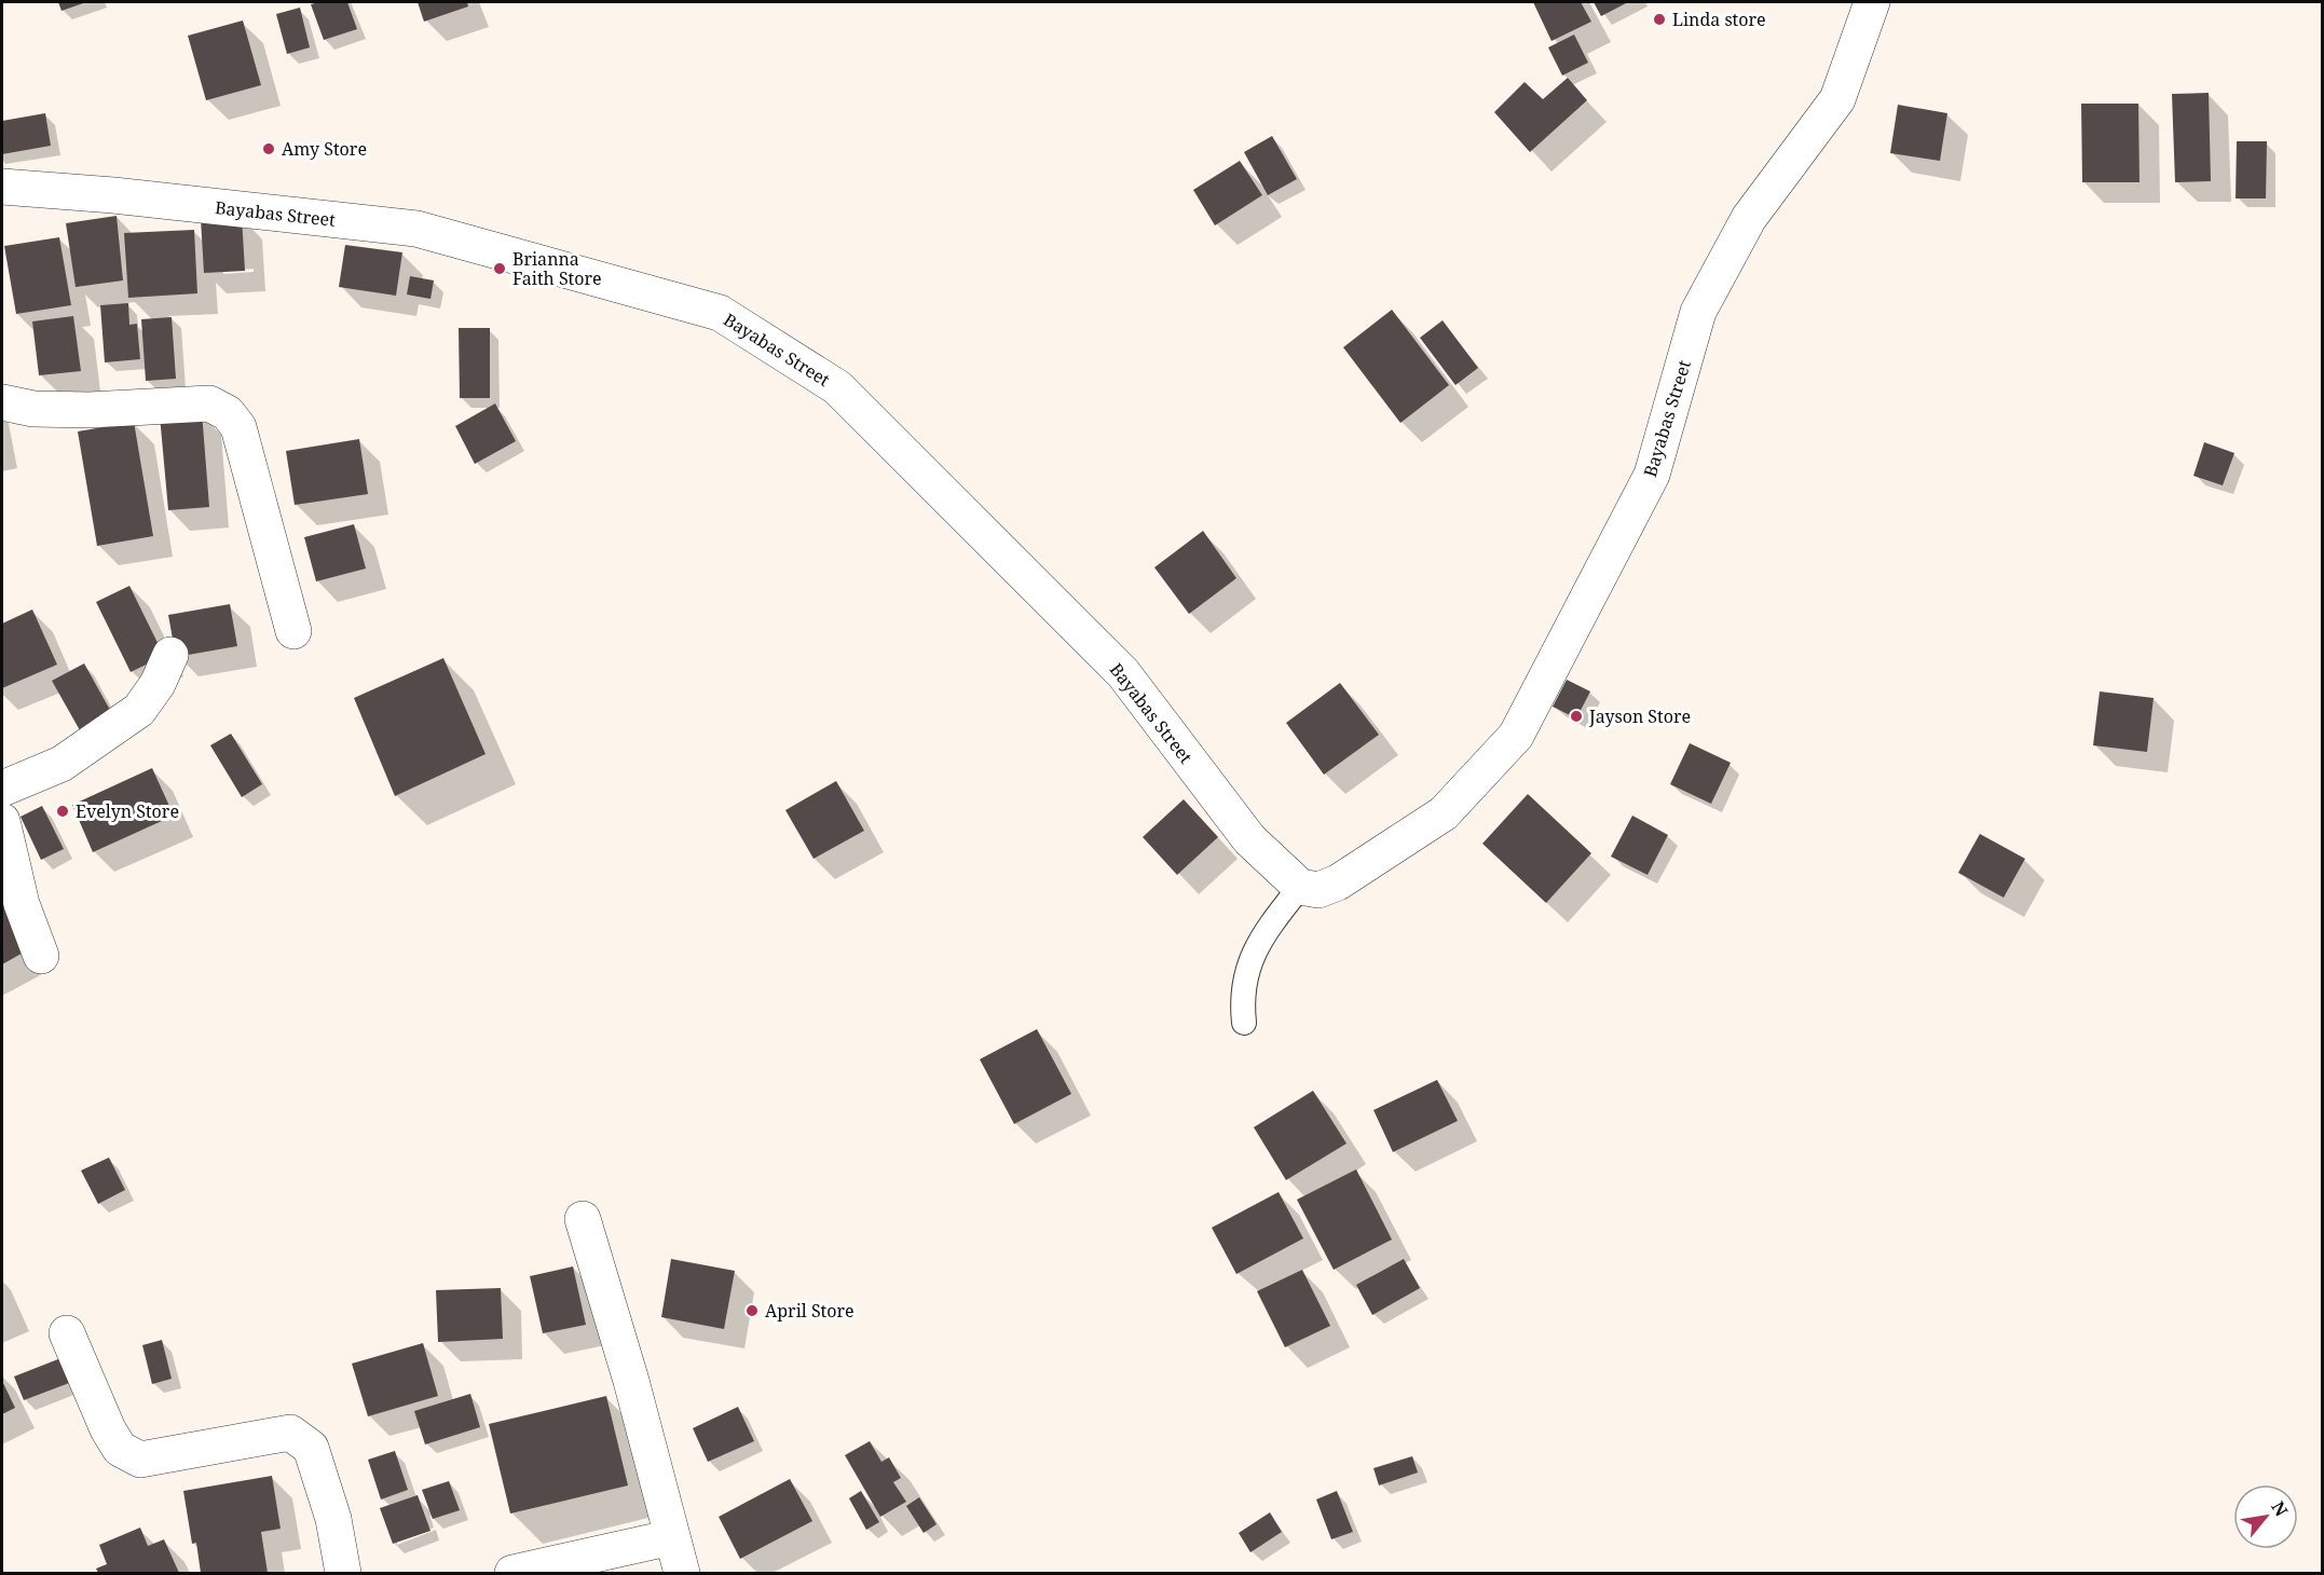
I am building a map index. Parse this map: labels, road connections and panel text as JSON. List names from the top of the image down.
{
  "streets": {
    "street": ["Bayabas Street"]
  },
  "places": [
    "Linda store",
    "Amy Store",
    "Brianna Faith Store",
    "Jayson Store",
    "Evelyn Store",
    "April Store"
  ],
  "north": "top right"
}
